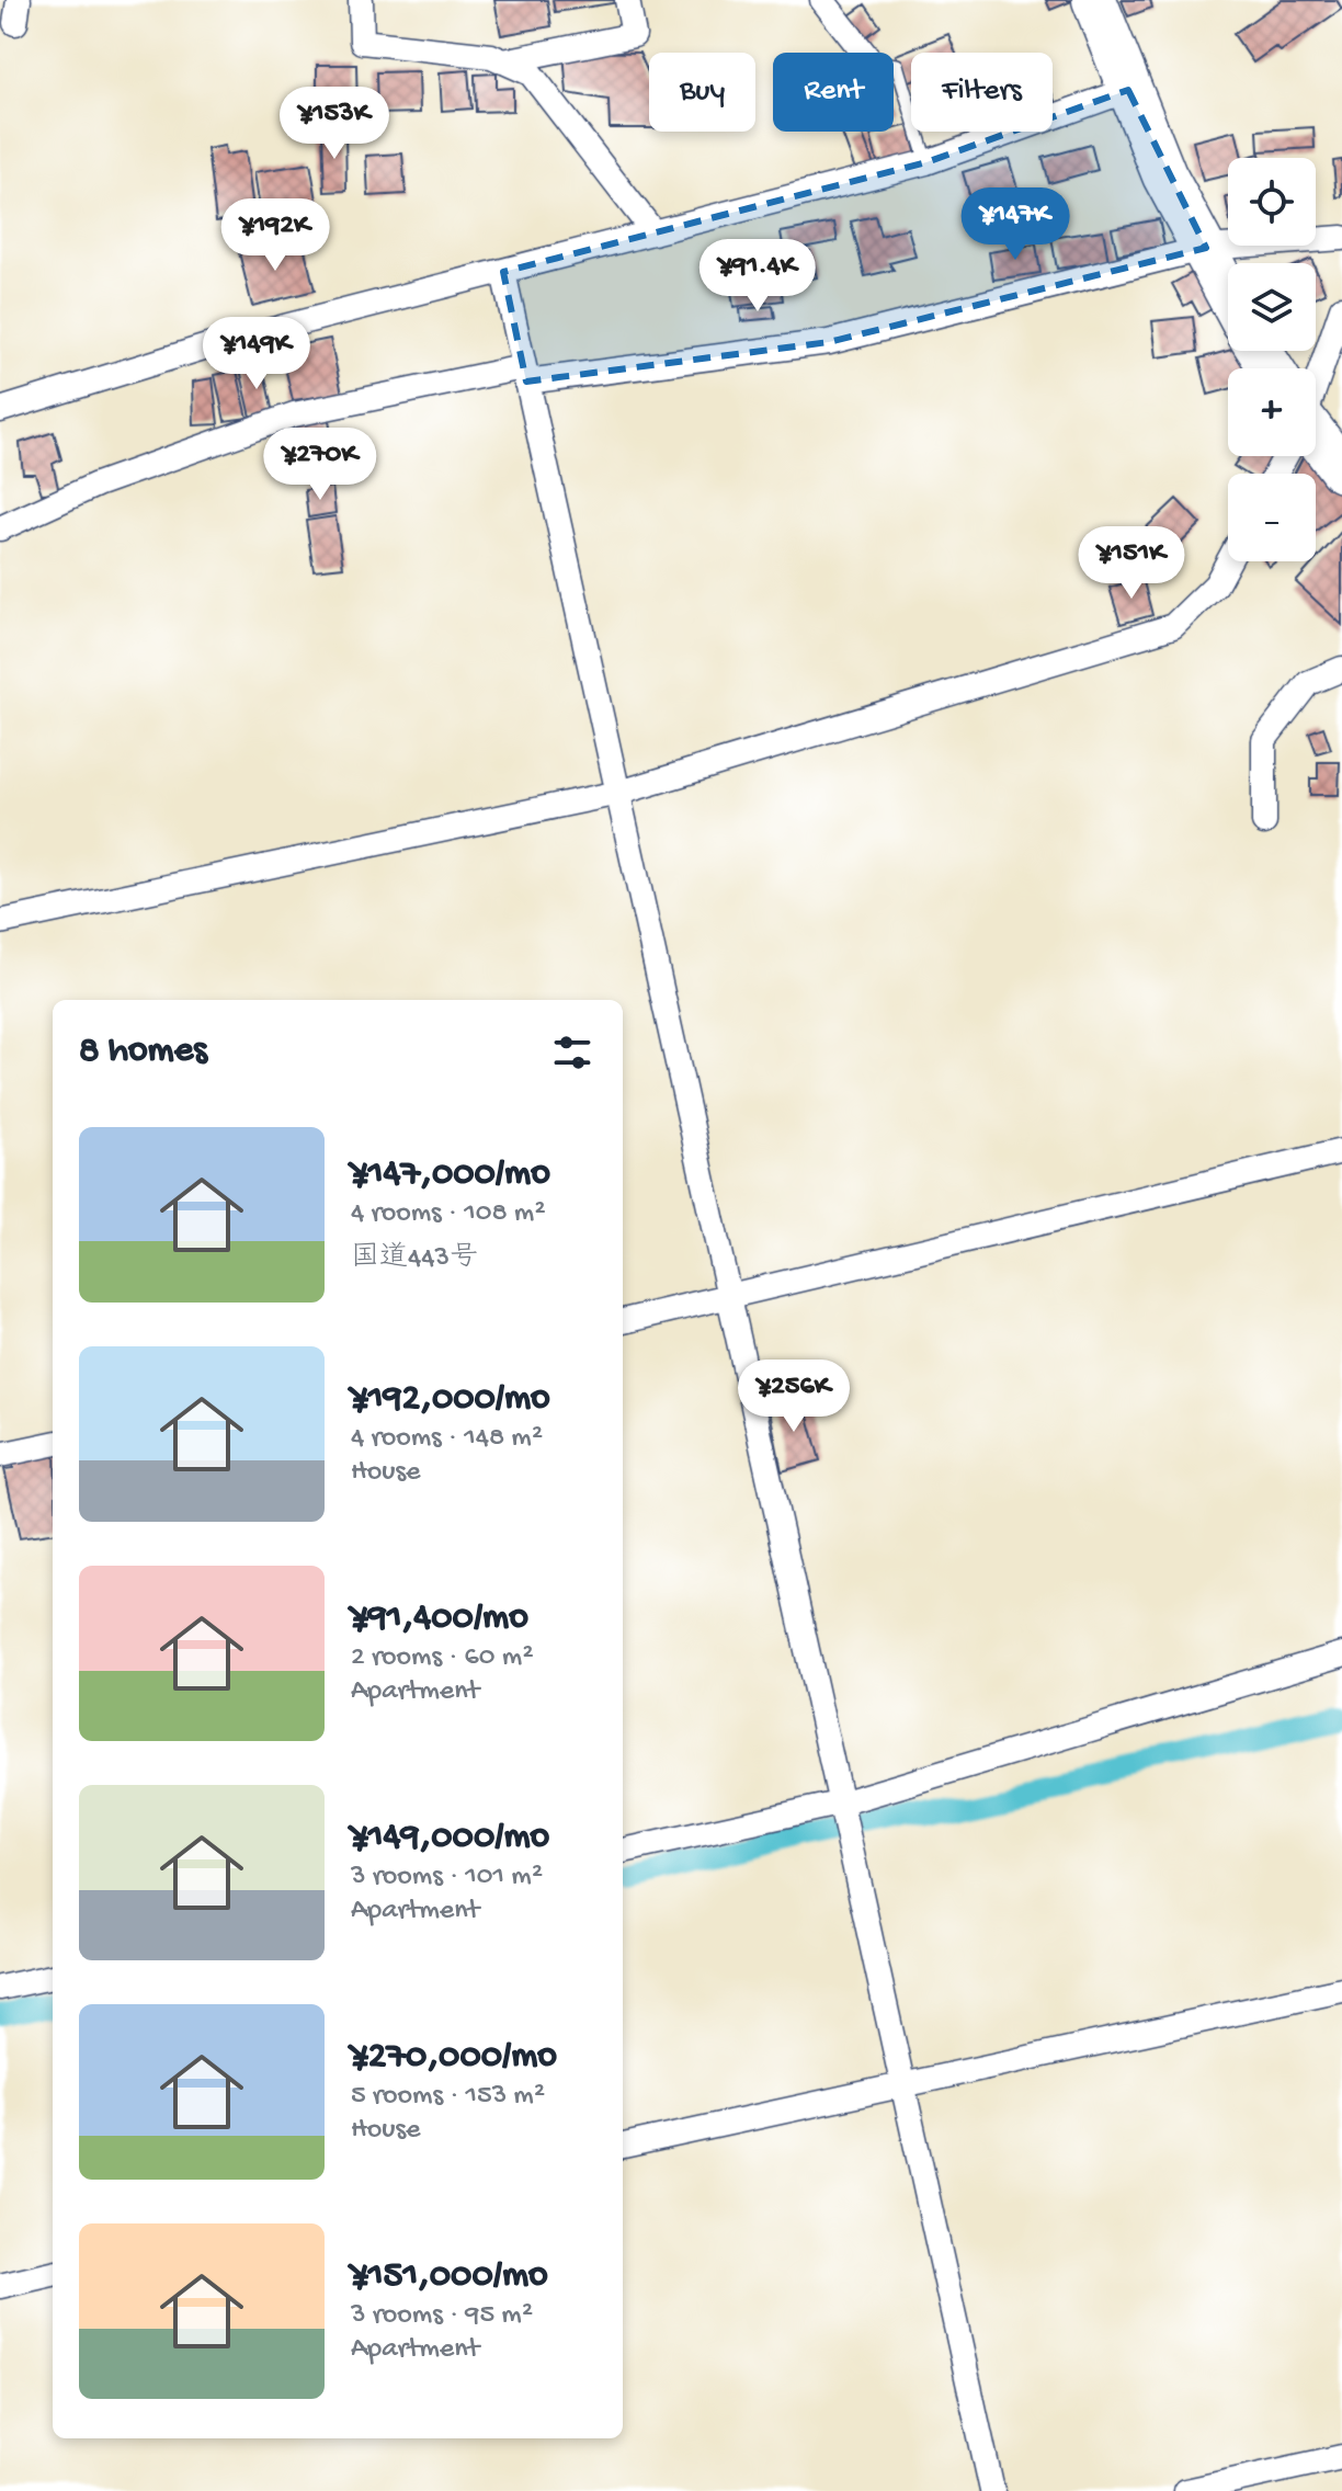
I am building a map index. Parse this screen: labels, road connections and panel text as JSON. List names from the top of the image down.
{
  "page": {
    "chip": ["Buy", "Rent", "Filters"],
    "price": [
      "¥153K",
      "¥147K",
      "¥192K",
      "¥91.4K",
      "¥149K",
      "¥270K",
      "¥151K",
      "¥256K"
    ],
    "map_buttons": ["+", "−"],
    "heading": "8 homes",
    "list": [
      {
        "name": "¥147,000/mo",
        "note": "4 rooms · 108 m² · 国道443号"
      },
      {
        "name": "¥192,000/mo",
        "note": "4 rooms · 148 m² · House"
      },
      {
        "name": "¥91,400/mo",
        "note": "2 rooms · 60 m² · Apartment"
      },
      {
        "name": "¥149,000/mo",
        "note": "3 rooms · 101 m² · Apartment"
      },
      {
        "name": "¥270,000/mo",
        "note": "5 rooms · 153 m² · House"
      },
      {
        "name": "¥151,000/mo",
        "note": "3 rooms · 95 m² · Apartment"
      }
    ]
  }
}
